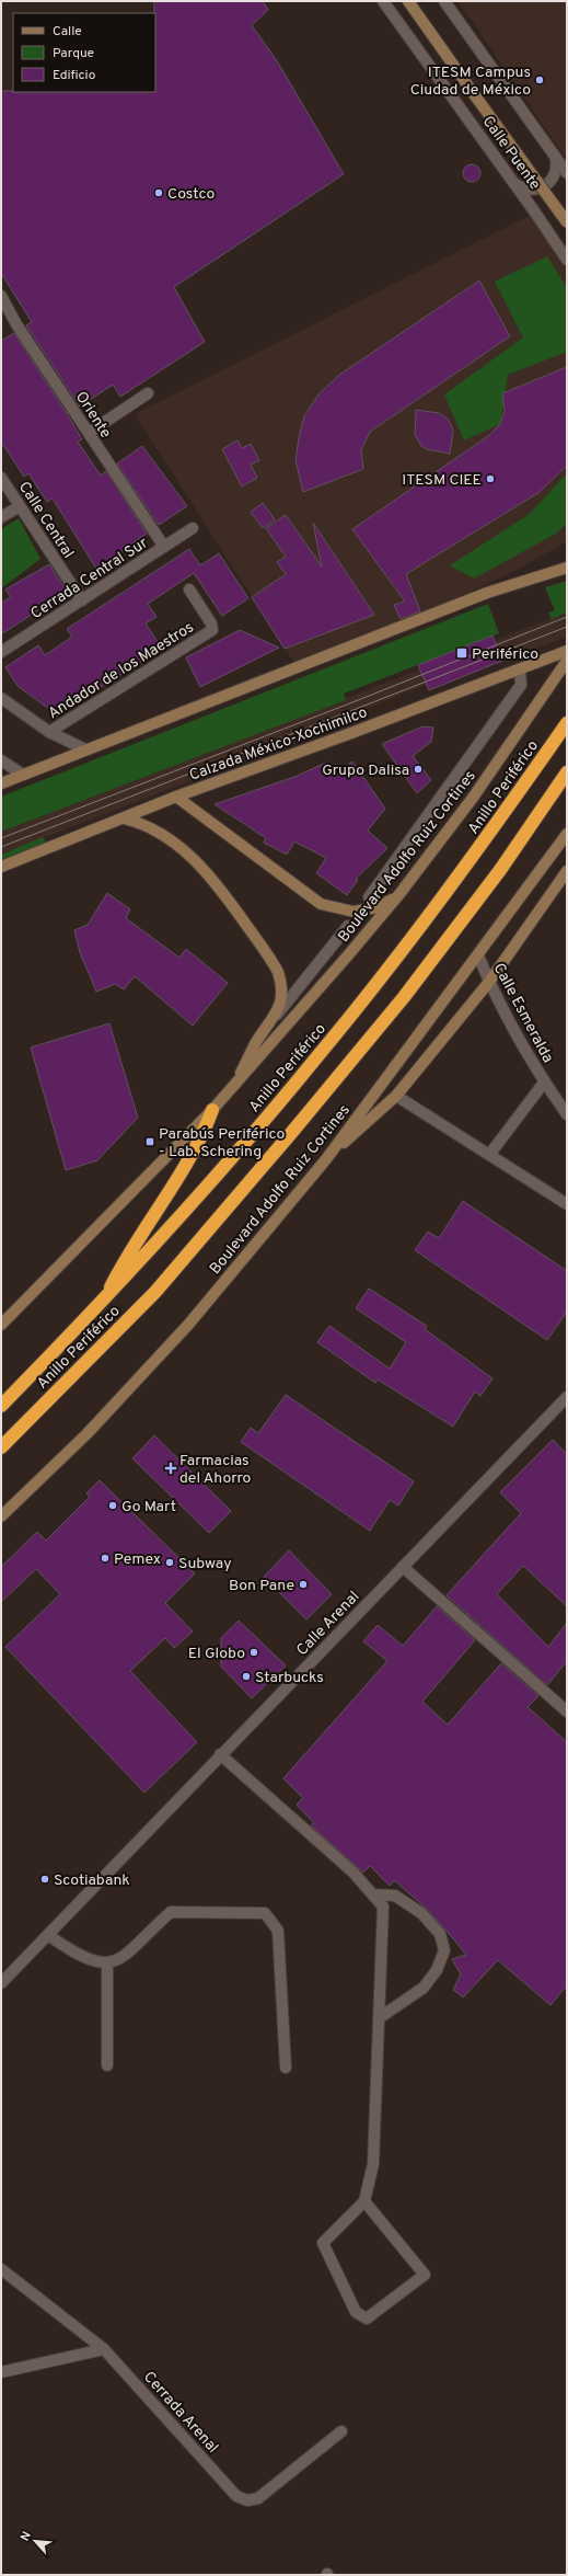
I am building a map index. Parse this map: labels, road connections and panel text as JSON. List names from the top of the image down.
{
  "streets": {
    "highway": ["Anillo Periférico"],
    "main road": ["Calzada México-Xochimilco", "Boulevard Adolfo Ruiz Cortines"],
    "street": [
      "Calle Puente",
      "Oriente",
      "Calle Central",
      "Cerrada Central Sur",
      "Andador de los Maestros",
      "Calle Esmeralda",
      "Calle Arenal",
      "Cerrada Arenal"
    ]
  },
  "crossings": [
    ["Oriente", "Cerrada Central Sur"],
    ["Calle Central", "Cerrada Central Sur"],
    ["Boulevard Adolfo Ruiz Cortines", "Calle Esmeralda"]
  ],
  "places": {
    "other": [
      "ITESM Campus Ciudad de México",
      "Costco",
      "ITESM CIEE",
      "Grupo Dalisa",
      "Go Mart",
      "Pemex",
      "Subway",
      "Bon Pane",
      "El Globo",
      "Starbucks",
      "Scotiabank"
    ],
    "transit": ["Periférico", "Parabús Periférico - Lab. Schering"],
    "health": ["Farmacias del Ahorro"]
  },
  "legend": ["Calle", "Parque", "Edificio"],
  "north": "top left"
}
